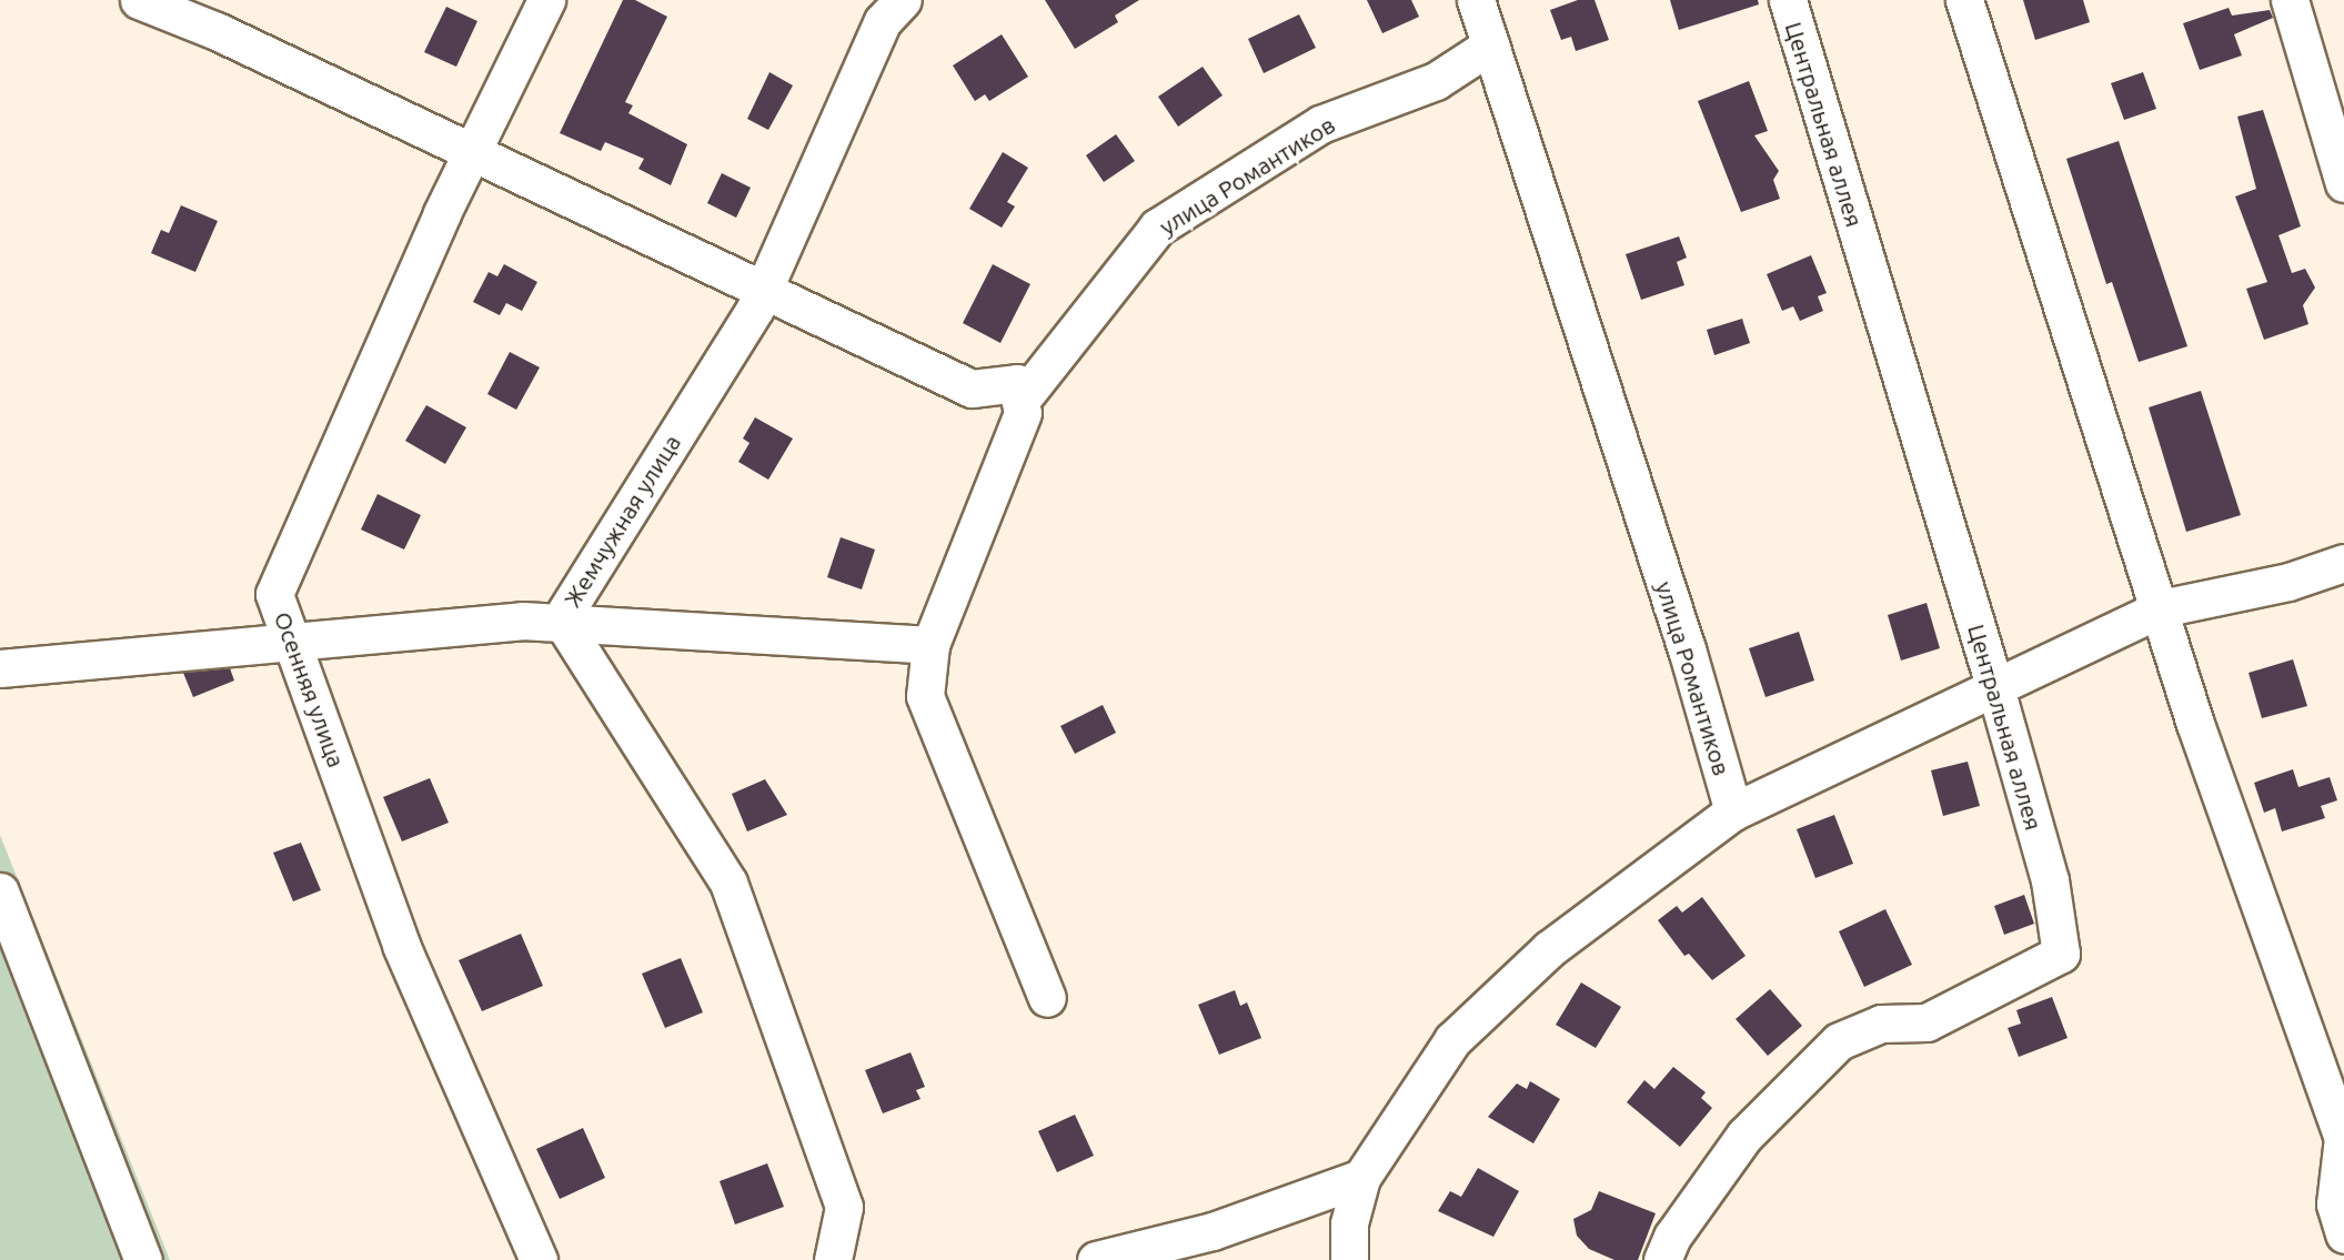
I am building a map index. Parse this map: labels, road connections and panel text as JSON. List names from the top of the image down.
{
  "streets": {
    "street": [
      "Центральная аллея",
      "улица Романтиков",
      "Жемчужная улица",
      "Осенняя улица"
    ]
  }
}
